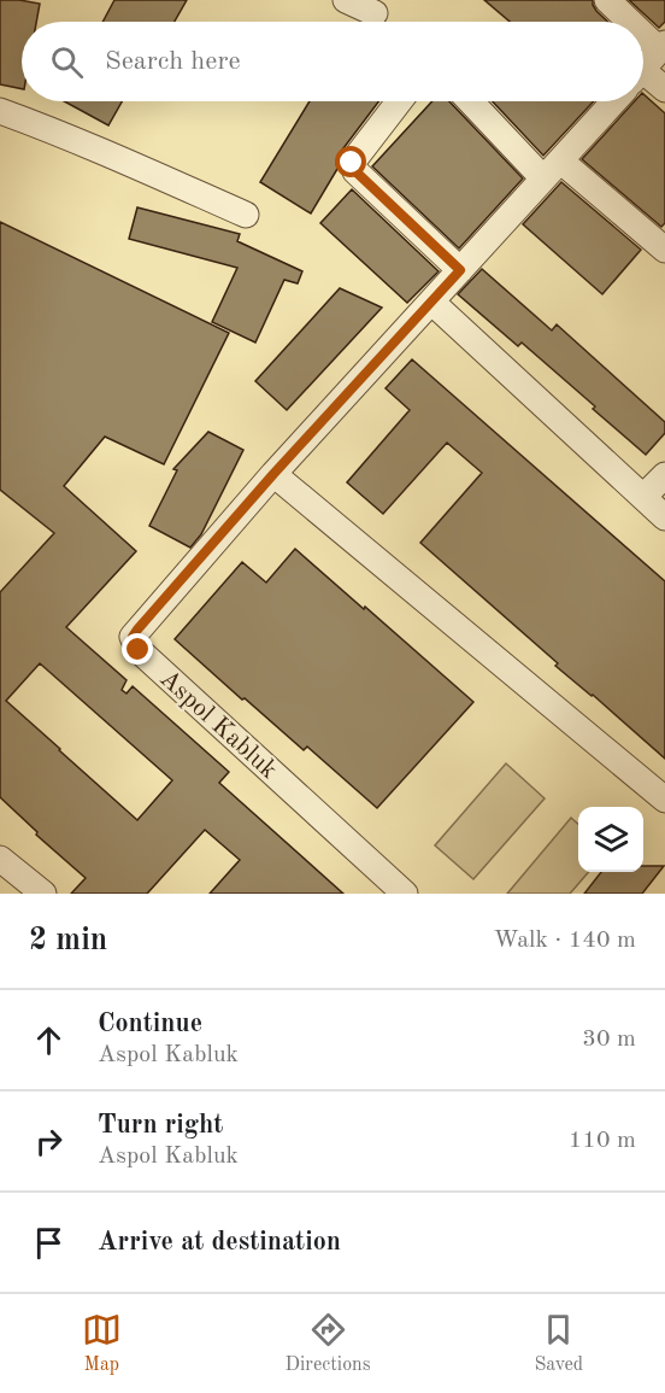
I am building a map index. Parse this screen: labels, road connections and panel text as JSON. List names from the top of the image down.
{
  "streets": {
    "street": ["Aspol Kabluk"]
  },
  "page": {
    "search": "Search here",
    "heading": ["2 min", "Walk · 140 m"],
    "list": [
      ["Continue", "Aspol Kabluk", "30 m"],
      ["Turn right", "Aspol Kabluk", "110 m"],
      "Arrive at destination"
    ],
    "nav": ["Map", "Directions", "Saved"]
  }
}
